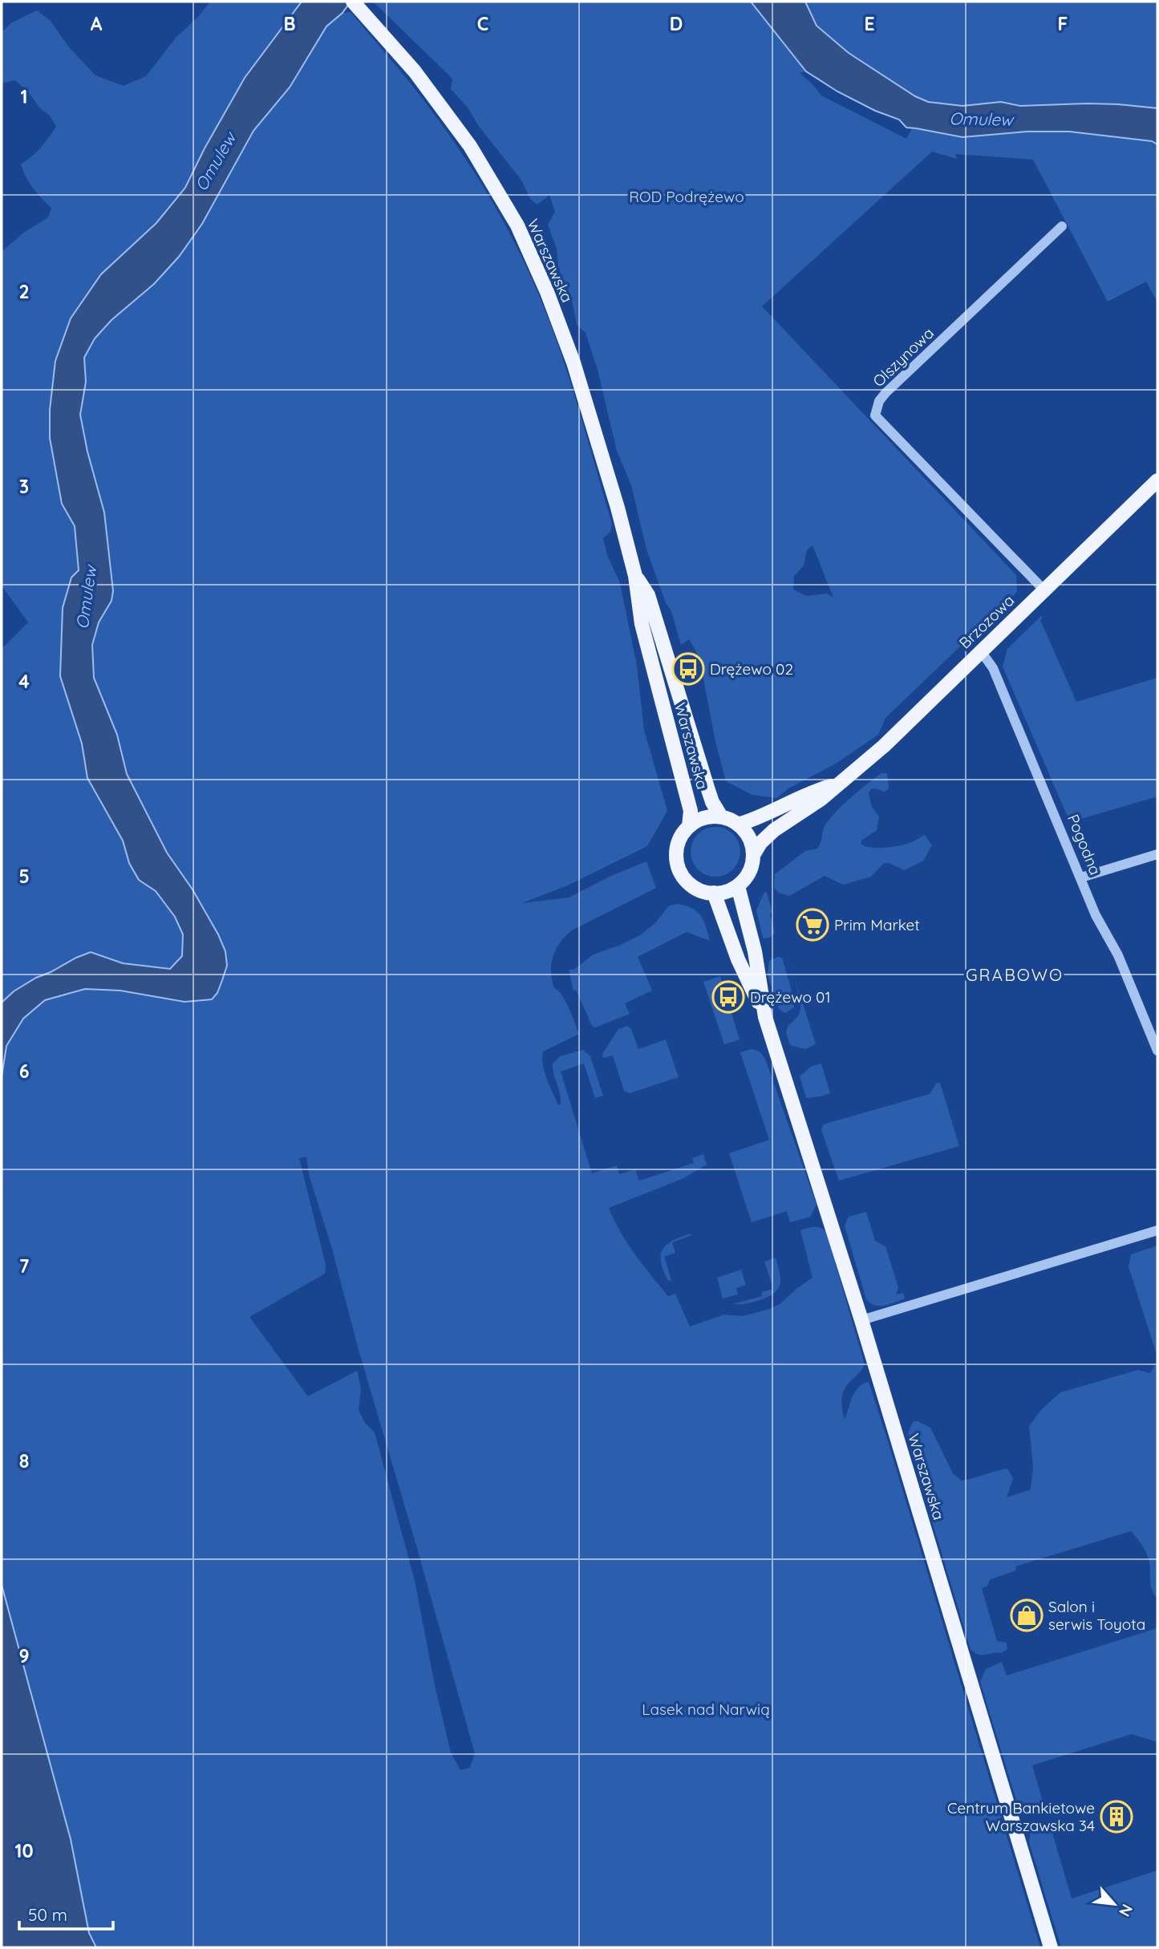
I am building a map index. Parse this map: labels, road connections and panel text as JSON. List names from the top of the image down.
{
  "streets": {
    "main road": ["Warszawska", "Brzozowa"],
    "street": ["Olszynowa", "Pogodna"]
  },
  "crossings": [
    ["Warszawska", "Brzozowa"],
    ["Olszynowa", "Brzozowa"],
    ["Brzozowa", "Pogodna"]
  ],
  "districts": ["GRABOWO"],
  "water": ["Omulew"],
  "parks": ["ROD Podrężewo", "Lasek nad Narwią"],
  "places": {
    "bus stop": ["Drężewo 02", "Drężewo 01"],
    "supermarket": ["Prim Market"],
    "shop": ["Salon i serwis Toyota"],
    "building": ["Centrum Bankietowe Warszawska 34"]
  },
  "scale_bar": "50 m",
  "north": "bottom right",
  "grid": {
    "columns": [
      "A",
      "B",
      "C",
      "D",
      "E",
      "F"
    ],
    "rows": [
      "1",
      "2",
      "3",
      "4",
      "5",
      "6",
      "7",
      "8",
      "9",
      "10"
    ]
  }
}
